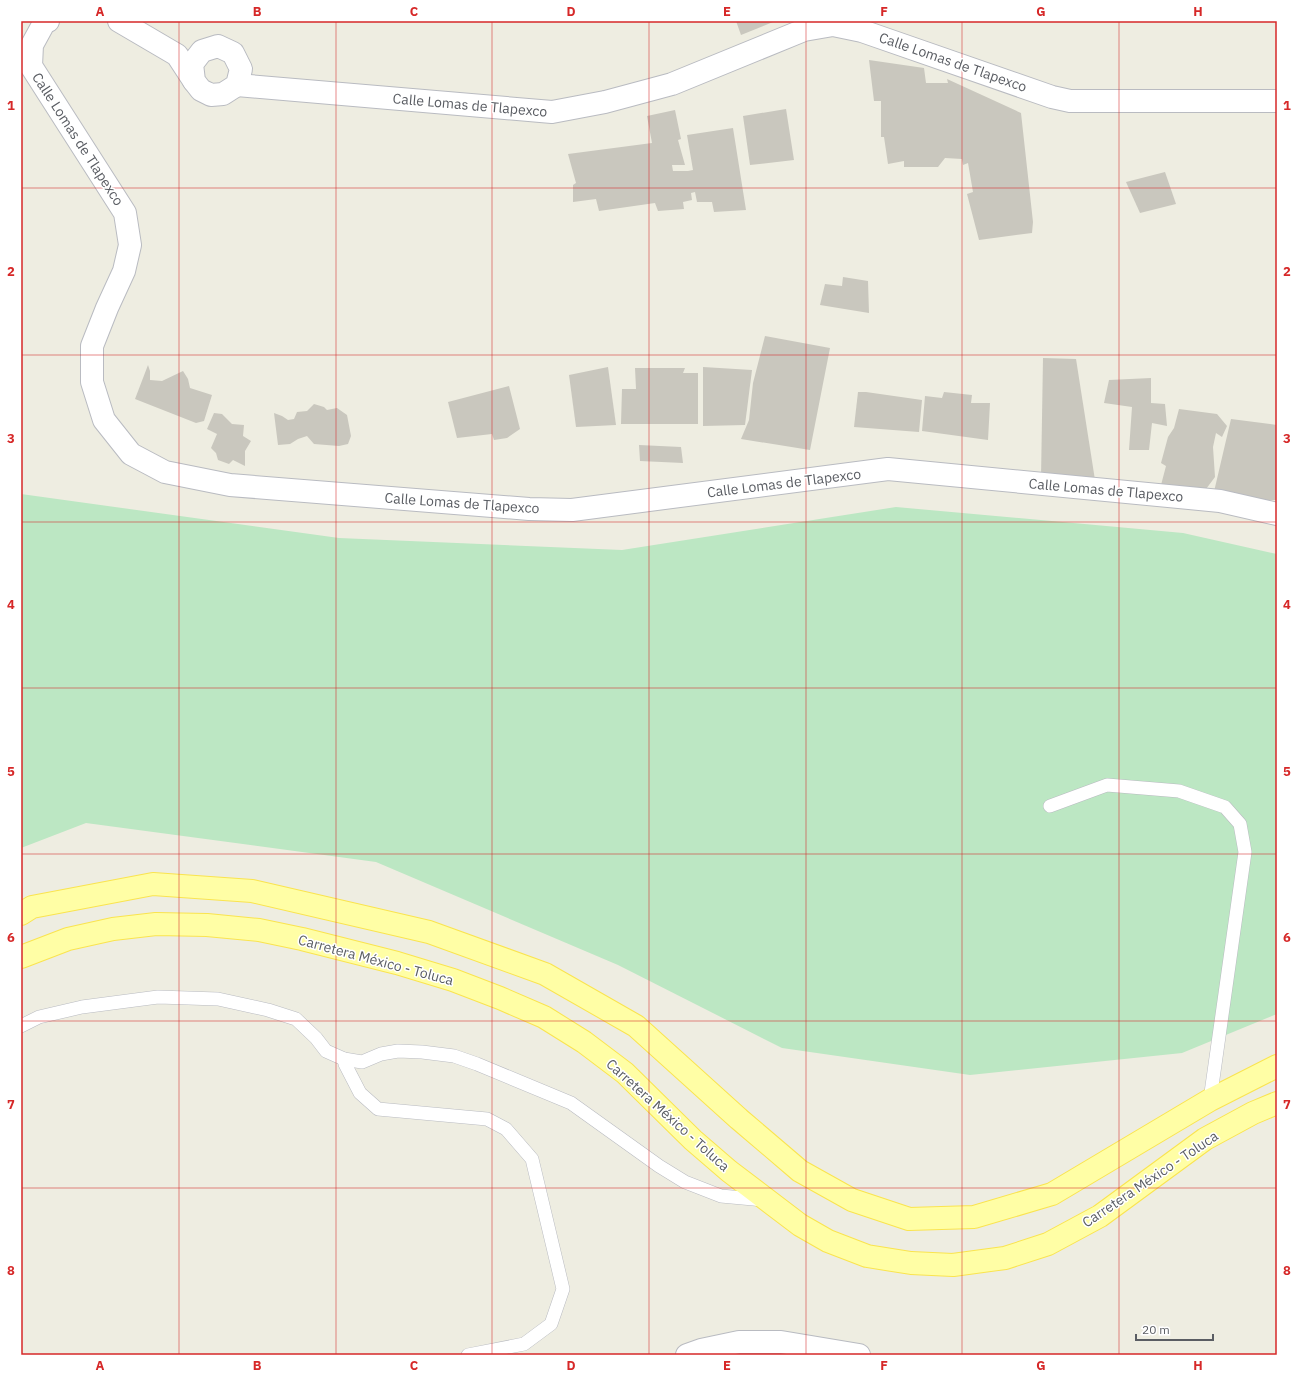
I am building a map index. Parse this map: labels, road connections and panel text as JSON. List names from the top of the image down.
{
  "streets": {
    "main road": ["Carretera México - Toluca"],
    "street": ["Calle Lomas de Tlapexco"]
  },
  "scale_bar": "20 m",
  "grid": {
    "columns": [
      "A",
      "B",
      "C",
      "D",
      "E",
      "F",
      "G",
      "H"
    ],
    "rows": [
      "1",
      "2",
      "3",
      "4",
      "5",
      "6",
      "7",
      "8"
    ]
  }
}
